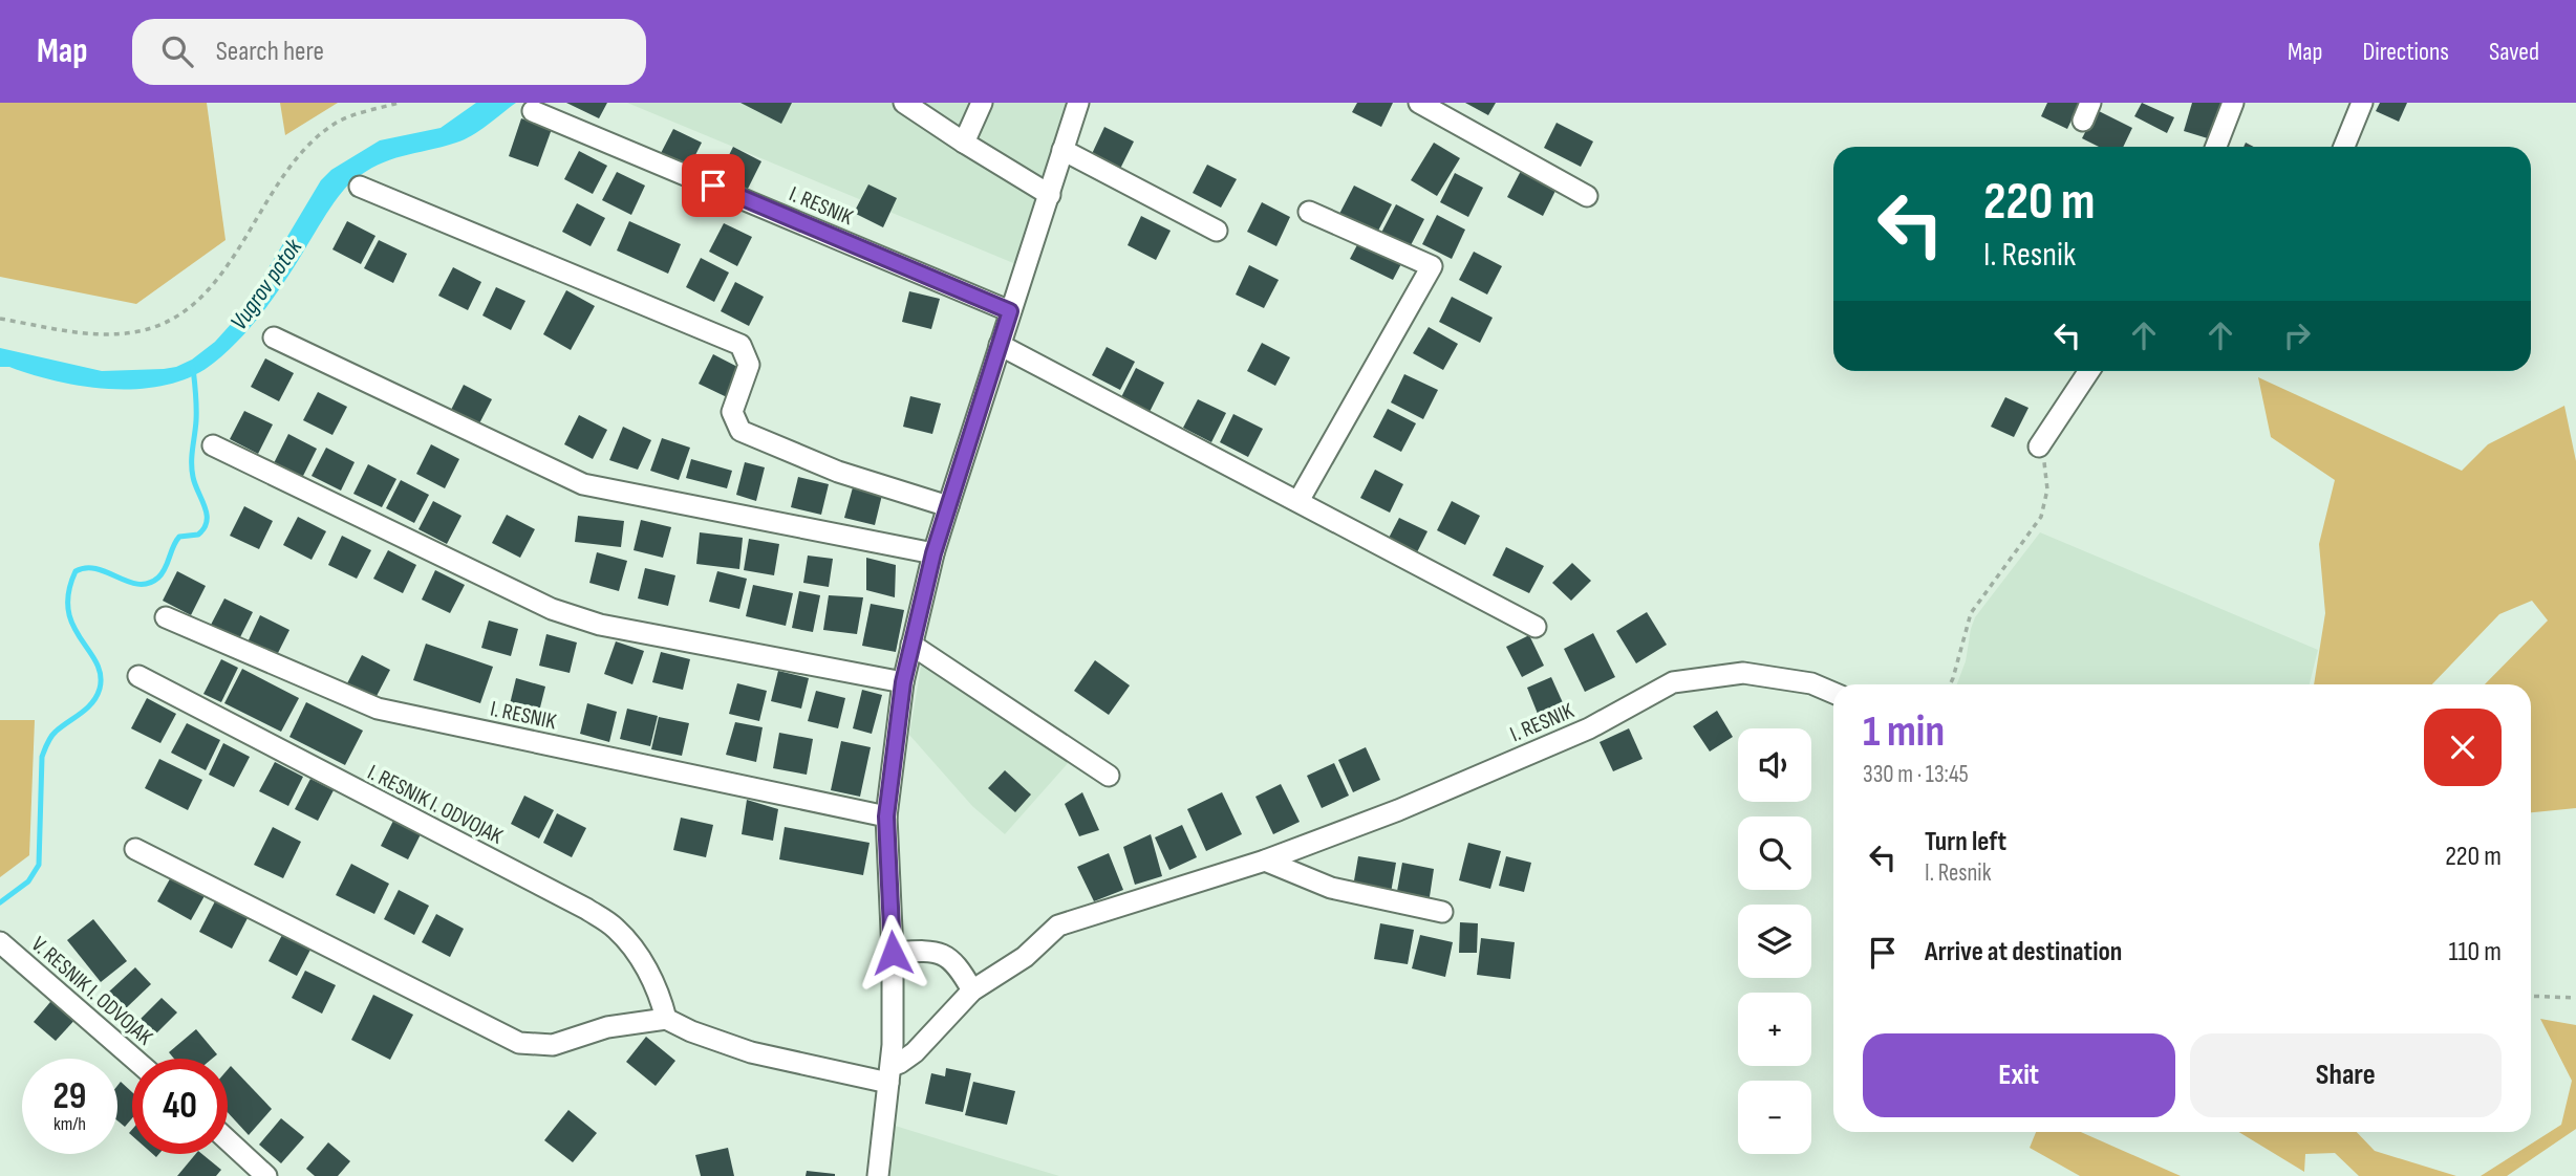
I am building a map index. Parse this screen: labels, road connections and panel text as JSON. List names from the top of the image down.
{
  "streets": {
    "street": ["I. RESNIK", "I. RESNIK I. ODVOJAK", "V. RESNIK I. ODVOJAK"]
  },
  "water": ["Vugrov potok"],
  "page": {
    "header": "Map",
    "search": "Search here",
    "nav": ["Map", "Directions", "Saved"],
    "turn": ["220 m", "I. Resnik"],
    "heading": ["1 min", "330 m · 13:45"],
    "map_buttons": ["+", "−"],
    "list": [
      {
        "name": "Turn left",
        "note": "I. Resnik",
        "value": "220 m"
      },
      {
        "name": "Arrive at destination",
        "value": "110 m"
      }
    ],
    "buttons": ["Exit", "Share"],
    "speed": "29 km/h",
    "limit": "40"
  }
}
